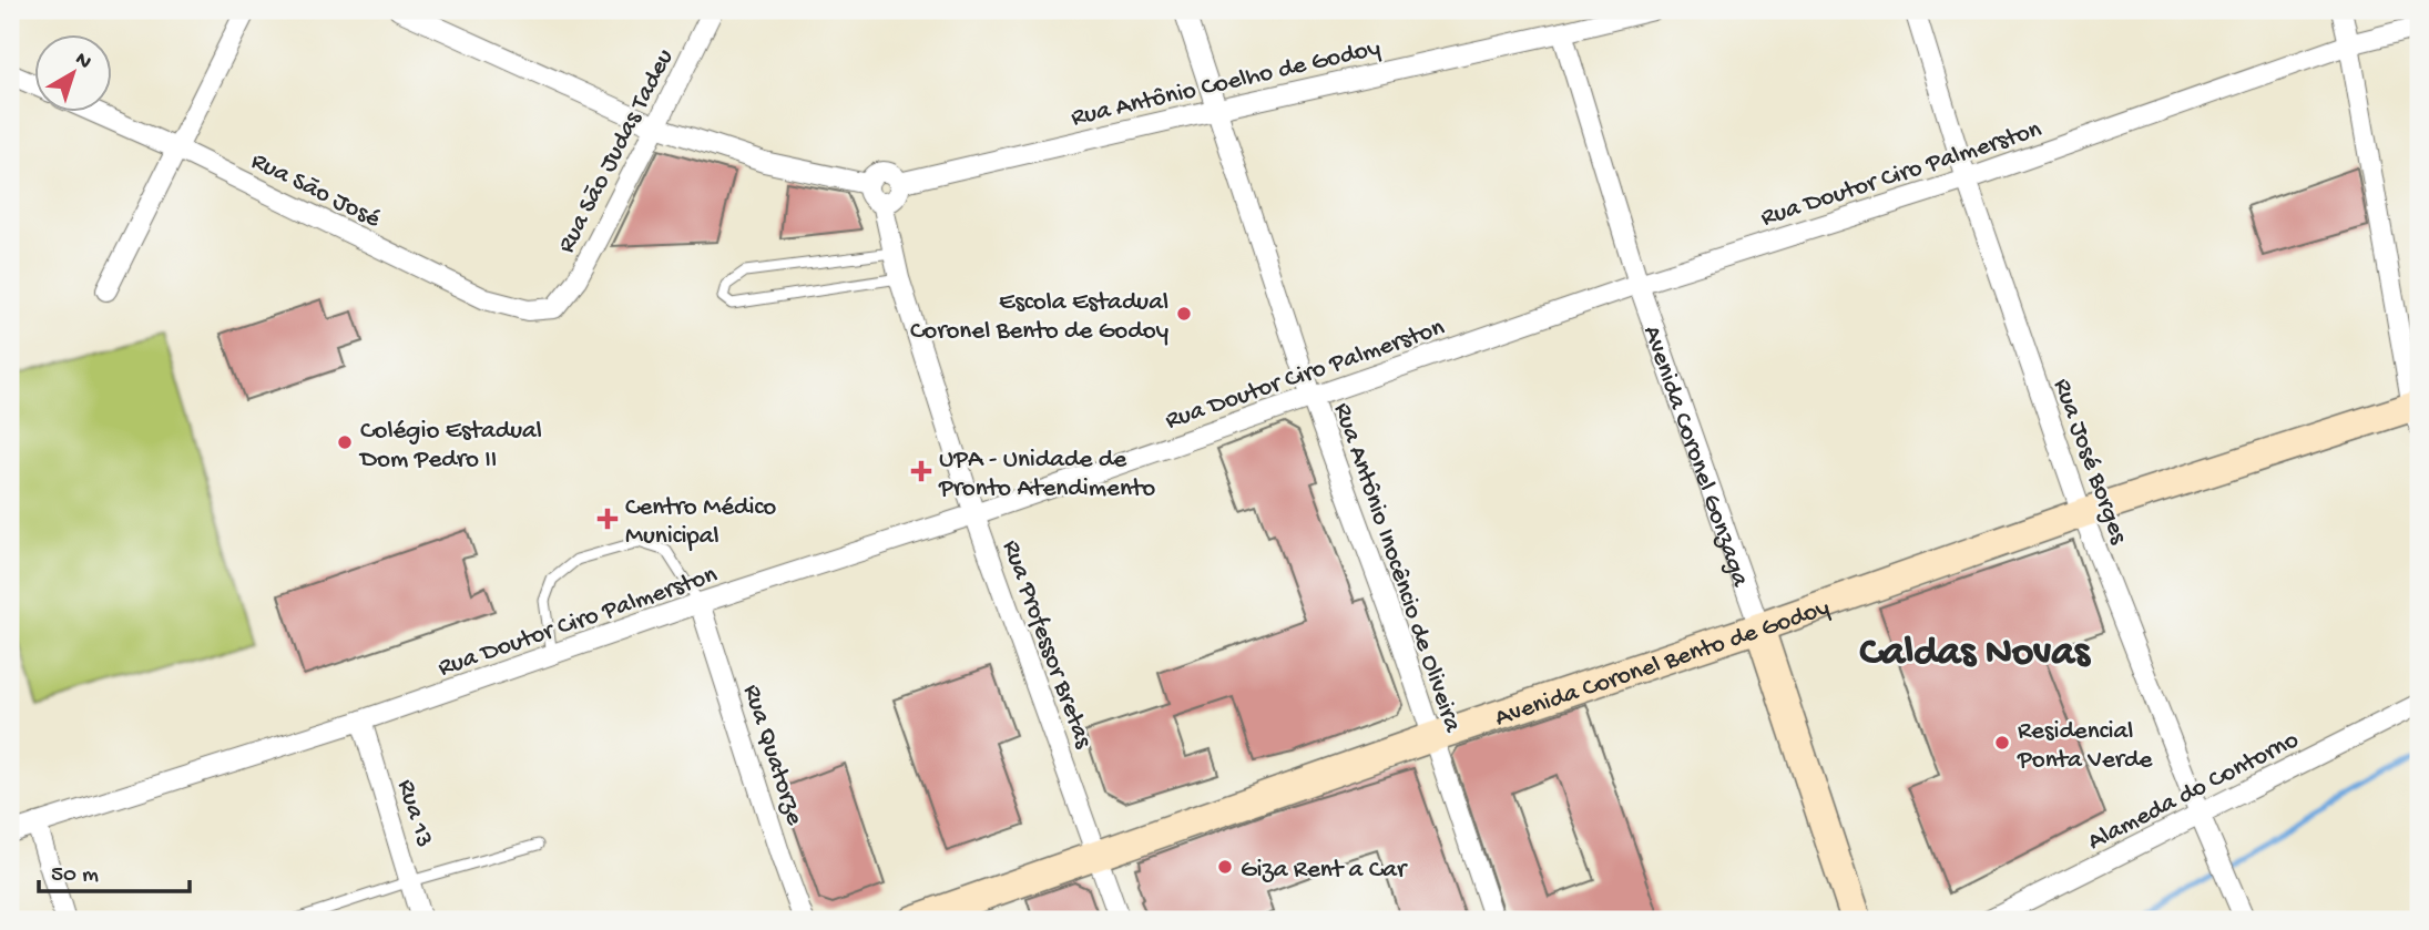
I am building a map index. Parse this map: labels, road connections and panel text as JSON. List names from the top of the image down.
{
  "streets": {
    "main road": ["Avenida Coronel Gonzaga", "Avenida Coronel Bento de Godoy"],
    "street": [
      "Rua Antônio Coelho de Godoy",
      "Rua São Judas Tadeu",
      "Rua Doutor Ciro Palmerston",
      "Rua São José",
      "Rua José Borges",
      "Rua Antônio Inocêncio de Oliveira",
      "Rua Professor Bretas",
      "Rua Quatorze",
      "Alameda do Contorno",
      "Rua 13"
    ]
  },
  "crossings": [
    ["Rua Antônio Coelho de Godoy", "Rua São Judas Tadeu"],
    ["Rua Antônio Coelho de Godoy", "Avenida Coronel Gonzaga"],
    ["Rua Antônio Coelho de Godoy", "Rua Antônio Inocêncio de Oliveira"],
    ["Rua Antônio Coelho de Godoy", "Rua Professor Bretas"],
    ["Rua São Judas Tadeu", "Rua São José"],
    ["Rua Doutor Ciro Palmerston", "Avenida Coronel Gonzaga"],
    ["Rua Doutor Ciro Palmerston", "Rua José Borges"],
    ["Rua Doutor Ciro Palmerston", "Rua Antônio Inocêncio de Oliveira"],
    ["Rua Doutor Ciro Palmerston", "Rua Professor Bretas"],
    ["Rua Doutor Ciro Palmerston", "Rua Quatorze"],
    ["Rua Doutor Ciro Palmerston", "Rua 13"],
    ["Avenida Coronel Gonzaga", "Avenida Coronel Bento de Godoy"],
    ["Rua José Borges", "Avenida Coronel Bento de Godoy"],
    ["Rua José Borges", "Alameda do Contorno"],
    ["Rua Antônio Inocêncio de Oliveira", "Avenida Coronel Bento de Godoy"],
    ["Rua Professor Bretas", "Avenida Coronel Bento de Godoy"]
  ],
  "districts": ["Caldas Novas"],
  "places": {
    "other": [
      "Escola Estadual Coronel Bento de Godoy",
      "Colégio Estadual Dom Pedro II",
      "Residencial Ponta Verde",
      "Giza Rent a Car"
    ],
    "health": ["UPA - Unidade de Pronto Atendimento", "Centro Médico Municipal"]
  },
  "scale_bar": "50 m",
  "north": "top right"
}
